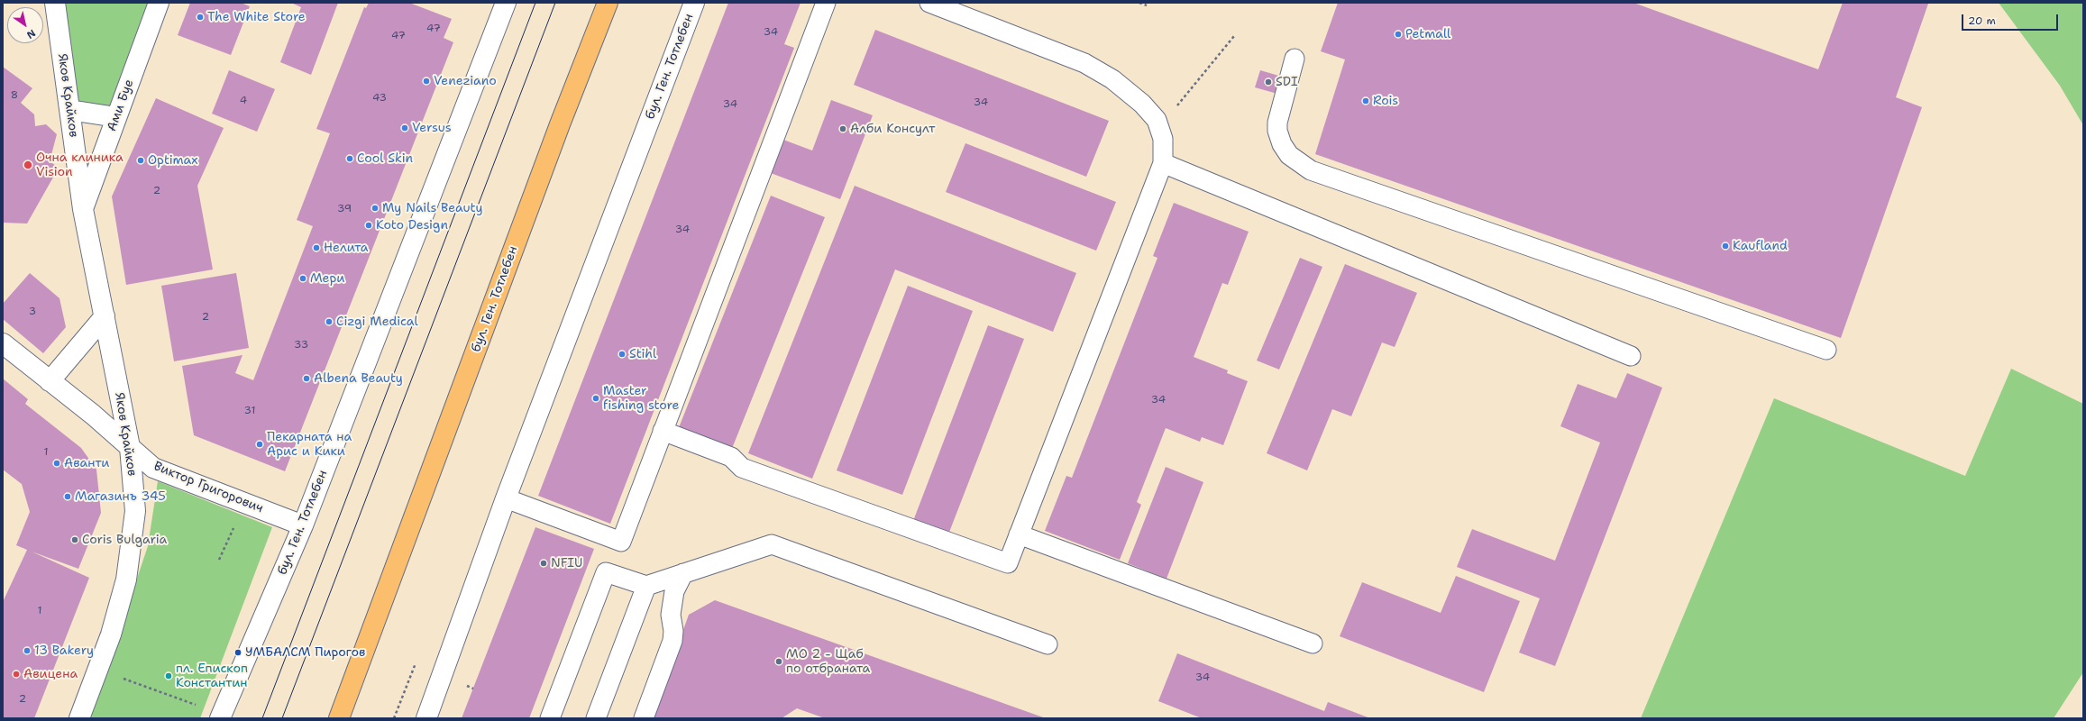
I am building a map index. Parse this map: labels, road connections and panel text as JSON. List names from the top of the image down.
{
  "streets": {
    "main road": ["бул. Ген. Тотлебен"],
    "street": ["Яков Крайков", "Ами Буе", "Виктор Григорович"]
  },
  "crossings": [
    ["бул. Ген. Тотлебен", "Виктор Григорович"],
    ["Яков Крайков", "Ами Буе"],
    ["Яков Крайков", "Виктор Григорович"]
  ],
  "places": [
    "The White Store",
    "Petmall",
    "Veneziano",
    "SDI",
    "Rois",
    "Versus",
    "Алби Консулт",
    "Cool Skin",
    "Optimax",
    "Очна клиника Vision",
    "My Nails Beauty",
    "Koto Design",
    "Kaufland",
    "Нелита",
    "Мери",
    "Cizgi Medical",
    "Stihl",
    "Albena Beauty",
    "Master fishing store",
    "Пекарната на Арис и Кики",
    "Аванти",
    "Магазинъ 345",
    "Coris Bulgaria",
    "NFIU",
    "13 Bakery",
    "УМБАЛСМ Пирогов",
    "МО 2 - Щаб по отбраната",
    "Авицена",
    "пл. Епископ Константин"
  ],
  "house_numbers": [
    "47",
    "34",
    "47",
    "8",
    "43",
    "4",
    "34",
    "34",
    "2",
    "39",
    "34",
    "3",
    "2",
    "33",
    "34",
    "31",
    "1",
    "1",
    "34",
    "2"
  ],
  "scale_bar": "20 m",
  "north": "bottom right"
}
